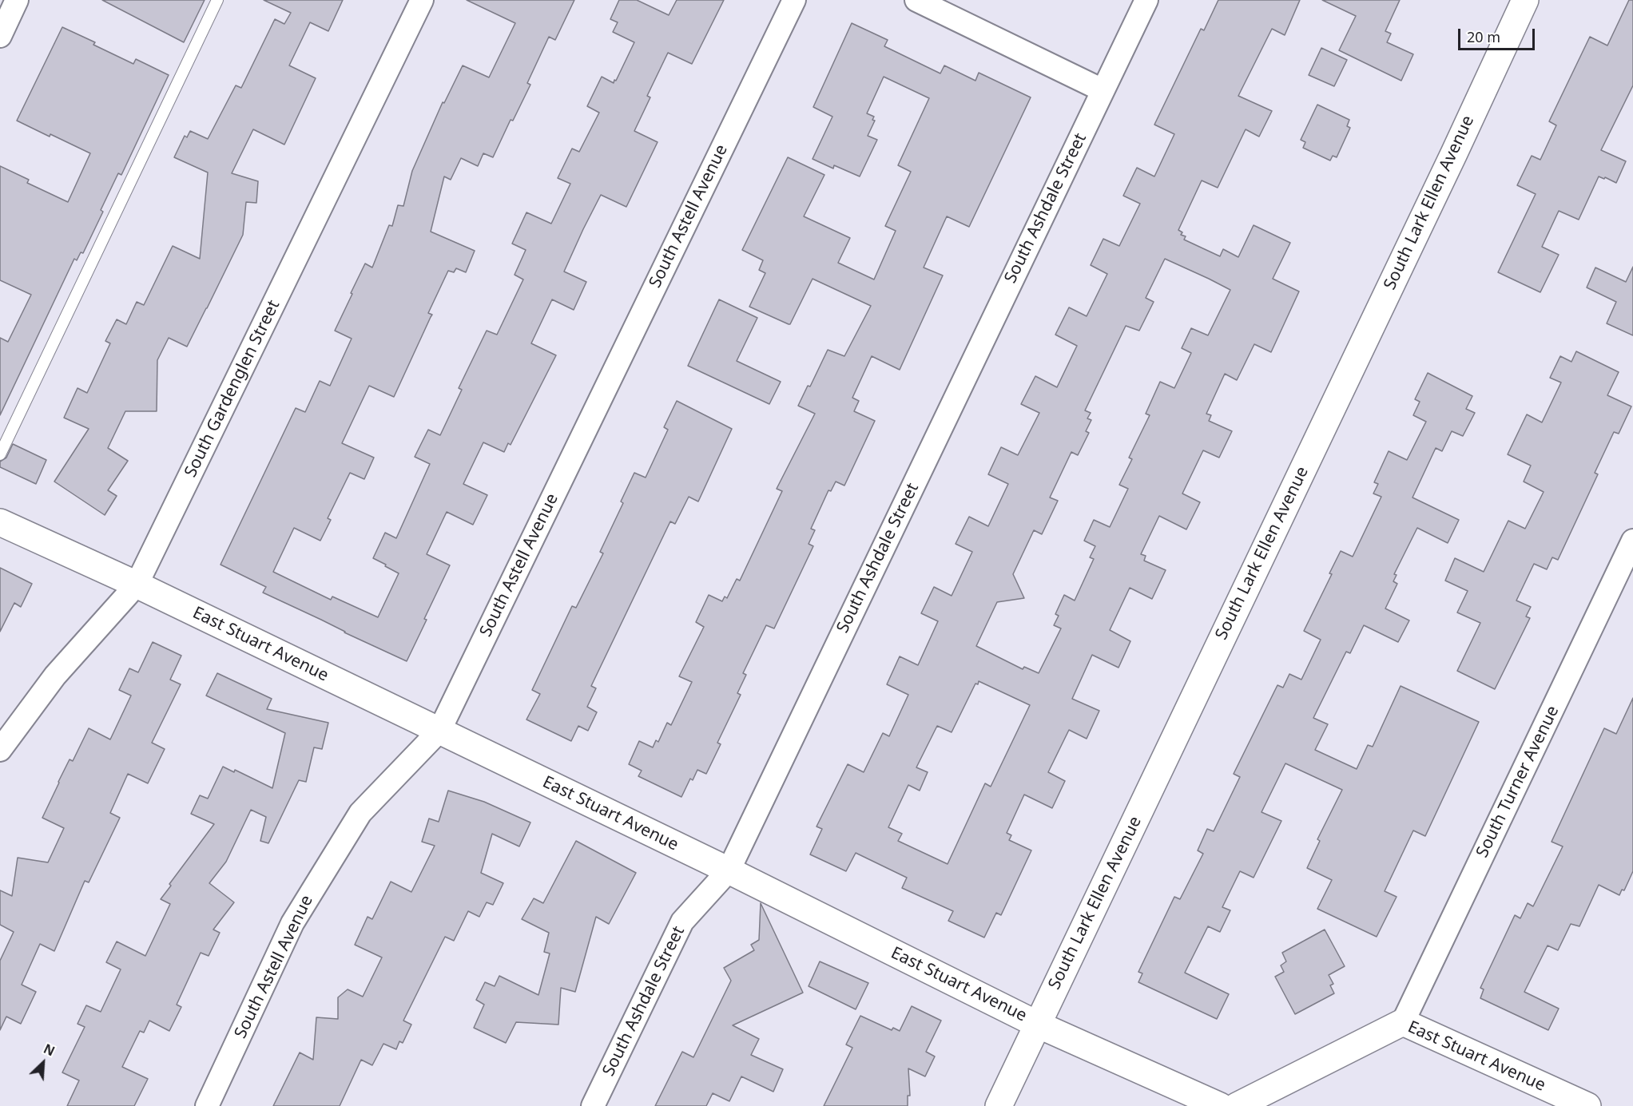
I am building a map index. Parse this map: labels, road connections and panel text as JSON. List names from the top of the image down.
{
  "streets": {
    "street": [
      "South Lark Ellen Avenue",
      "South Ashdale Street",
      "South Astell Avenue",
      "South Gardenglen Street",
      "East Stuart Avenue",
      "South Turner Avenue"
    ]
  },
  "crossings": [
    ["South Lark Ellen Avenue", "East Stuart Avenue"],
    ["South Ashdale Street", "East Stuart Avenue"],
    ["South Astell Avenue", "East Stuart Avenue"],
    ["South Gardenglen Street", "East Stuart Avenue"],
    ["East Stuart Avenue", "South Turner Avenue"]
  ],
  "scale_bar": "20 m",
  "north": "top right"
}
